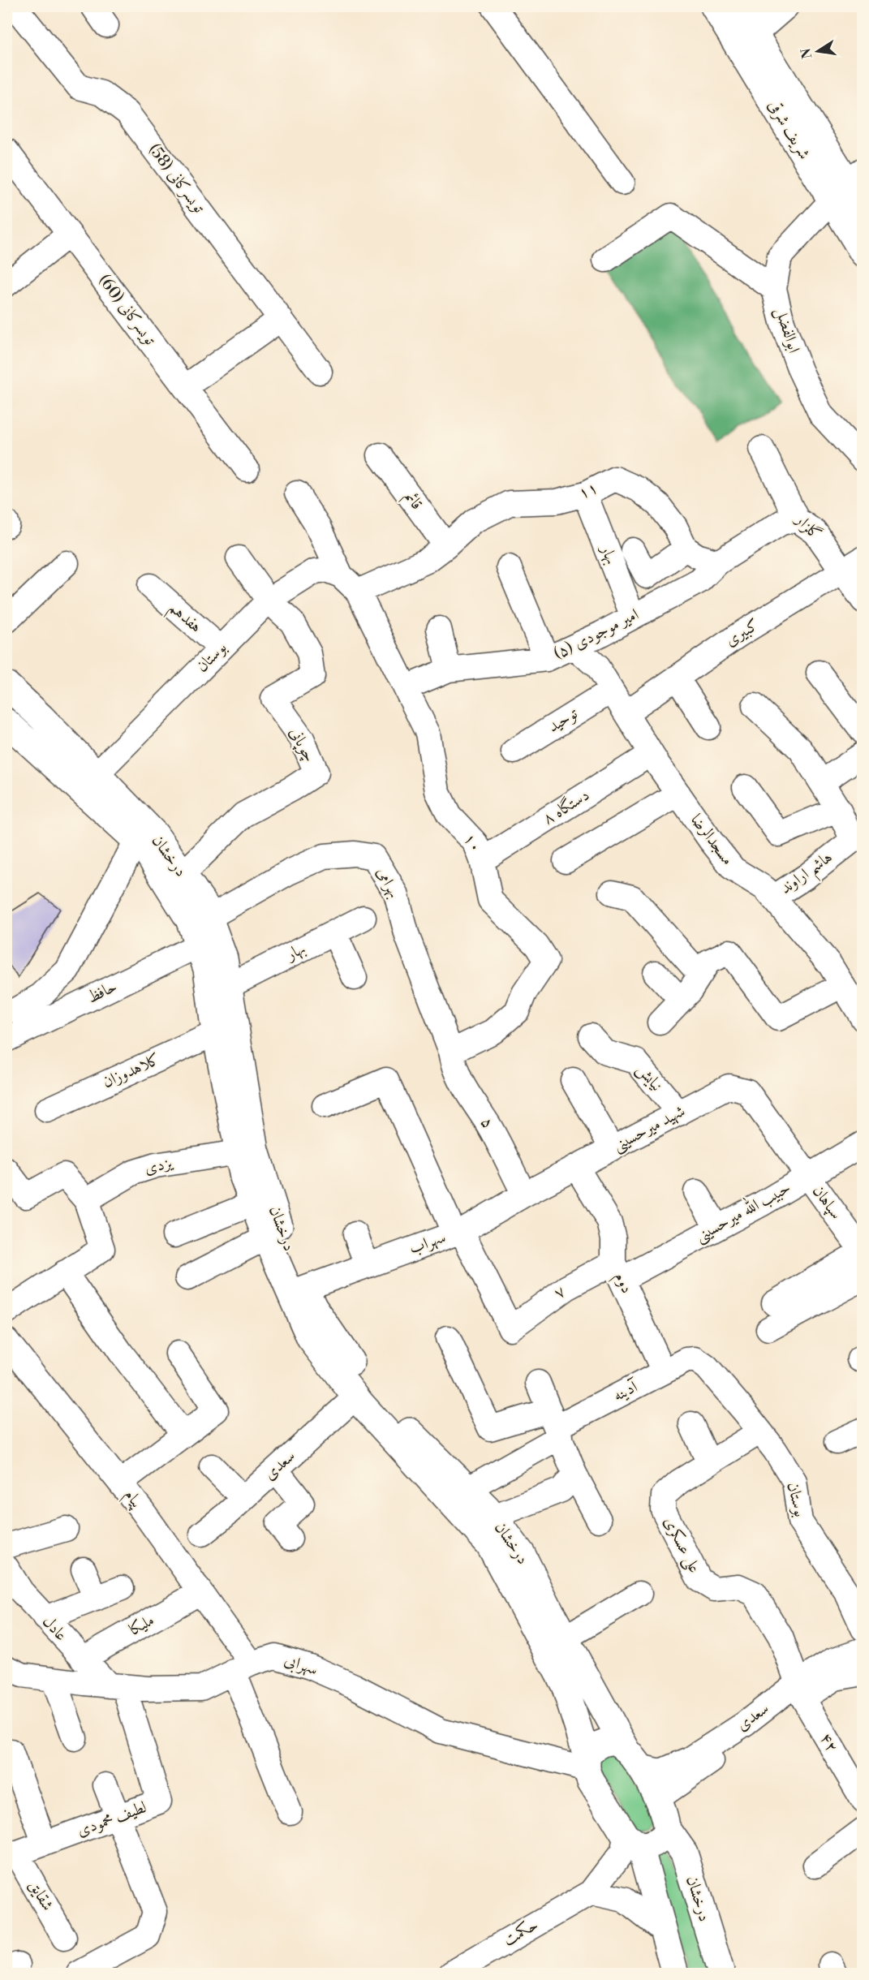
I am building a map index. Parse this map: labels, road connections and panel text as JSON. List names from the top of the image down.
{
  "streets": {
    "main road": ["شریف شرقی", "درخشان"],
    "street": [
      "تویسرکانی (58)",
      "تویسرکانی (60)",
      "ابوالفضل",
      "۱۱",
      "قائم",
      "گلزار",
      "بهار",
      "هفدهم",
      "کبیری",
      "امیر موجودی (۵)",
      "بوستان",
      "توحید",
      "چوپانی",
      "۸ دستگاه",
      "مسجدالرضا",
      "۱۰",
      "هاشم اراوند",
      "بهرامی",
      "حافظ",
      "کلاهدوزان",
      "نیایش",
      "۵",
      "شهید میرحسینی",
      "یزدی",
      "سپاهان",
      "حبیب الله میرحسینی",
      "سهراب",
      "دوم",
      "۷",
      "آدینه",
      "سعدی",
      "پیام",
      "علی عسکری",
      "ملیکا",
      "عادل",
      "سهرابی",
      "۴۲",
      "لطیف محمودی",
      "شقایق",
      "حکمت"
    ]
  },
  "crossings": [
    ["شریف شرقی", "ابوالفضل"],
    ["۱۱", "قائم"],
    ["۱۱", "بهار"],
    ["۱۱", "۱۰"],
    ["گلزار", "کبیری"],
    ["بهار", "امیر موجودی (۵)"],
    ["بهار", "درخشان"],
    ["هفدهم", "بوستان"],
    ["کبیری", "مسجدالرضا"],
    ["امیر موجودی (۵)", "مسجدالرضا"],
    ["امیر موجودی (۵)", "۱۰"],
    ["بوستان", "چوپانی"],
    ["بوستان", "درخشان"],
    ["بوستان", "آدینه"],
    ["بوستان", "علی عسکری"],
    ["توحید", "مسجدالرضا"],
    ["چوپانی", "درخشان"],
    ["۸ دستگاه", "مسجدالرضا"],
    ["۸ دستگاه", "۱۰"],
    ["مسجدالرضا", "هاشم اراوند"],
    ["۱۰", "بهرامی"],
    ["۱۰", "۵"],
    ["درخشان", "بهرامی"],
    ["درخشان", "حافظ"],
    ["درخشان", "کلاهدوزان"],
    ["درخشان", "یزدی"],
    ["درخشان", "سهراب"],
    ["درخشان", "سعدی"],
    ["درخشان", "سهرابی"],
    ["بهرامی", "۵"],
    ["نیایش", "شهید میرحسینی"],
    ["۵", "شهید میرحسینی"],
    ["شهید میرحسینی", "سپاهان"],
    ["شهید میرحسینی", "حبیب الله میرحسینی"],
    ["شهید میرحسینی", "سهراب"],
    ["شهید میرحسینی", "دوم"],
    ["سپاهان", "حبیب الله میرحسینی"],
    ["حبیب الله میرحسینی", "دوم"],
    ["حبیب الله میرحسینی", "۷"],
    ["سهراب", "۷"],
    ["دوم", "۷"],
    ["دوم", "آدینه"],
    ["سعدی", "علی عسکری"],
    ["سعدی", "۴۲"],
    ["پیام", "ملیکا"],
    ["پیام", "سهرابی"],
    ["علی عسکری", "۴۲"],
    ["ملیکا", "عادل"],
    ["عادل", "سهرابی"],
    ["عادل", "لطیف محمودی"],
    ["سهرابی", "لطیف محمودی"],
    ["لطیف محمودی", "شقایق"]
  ],
  "north": "left"
}
